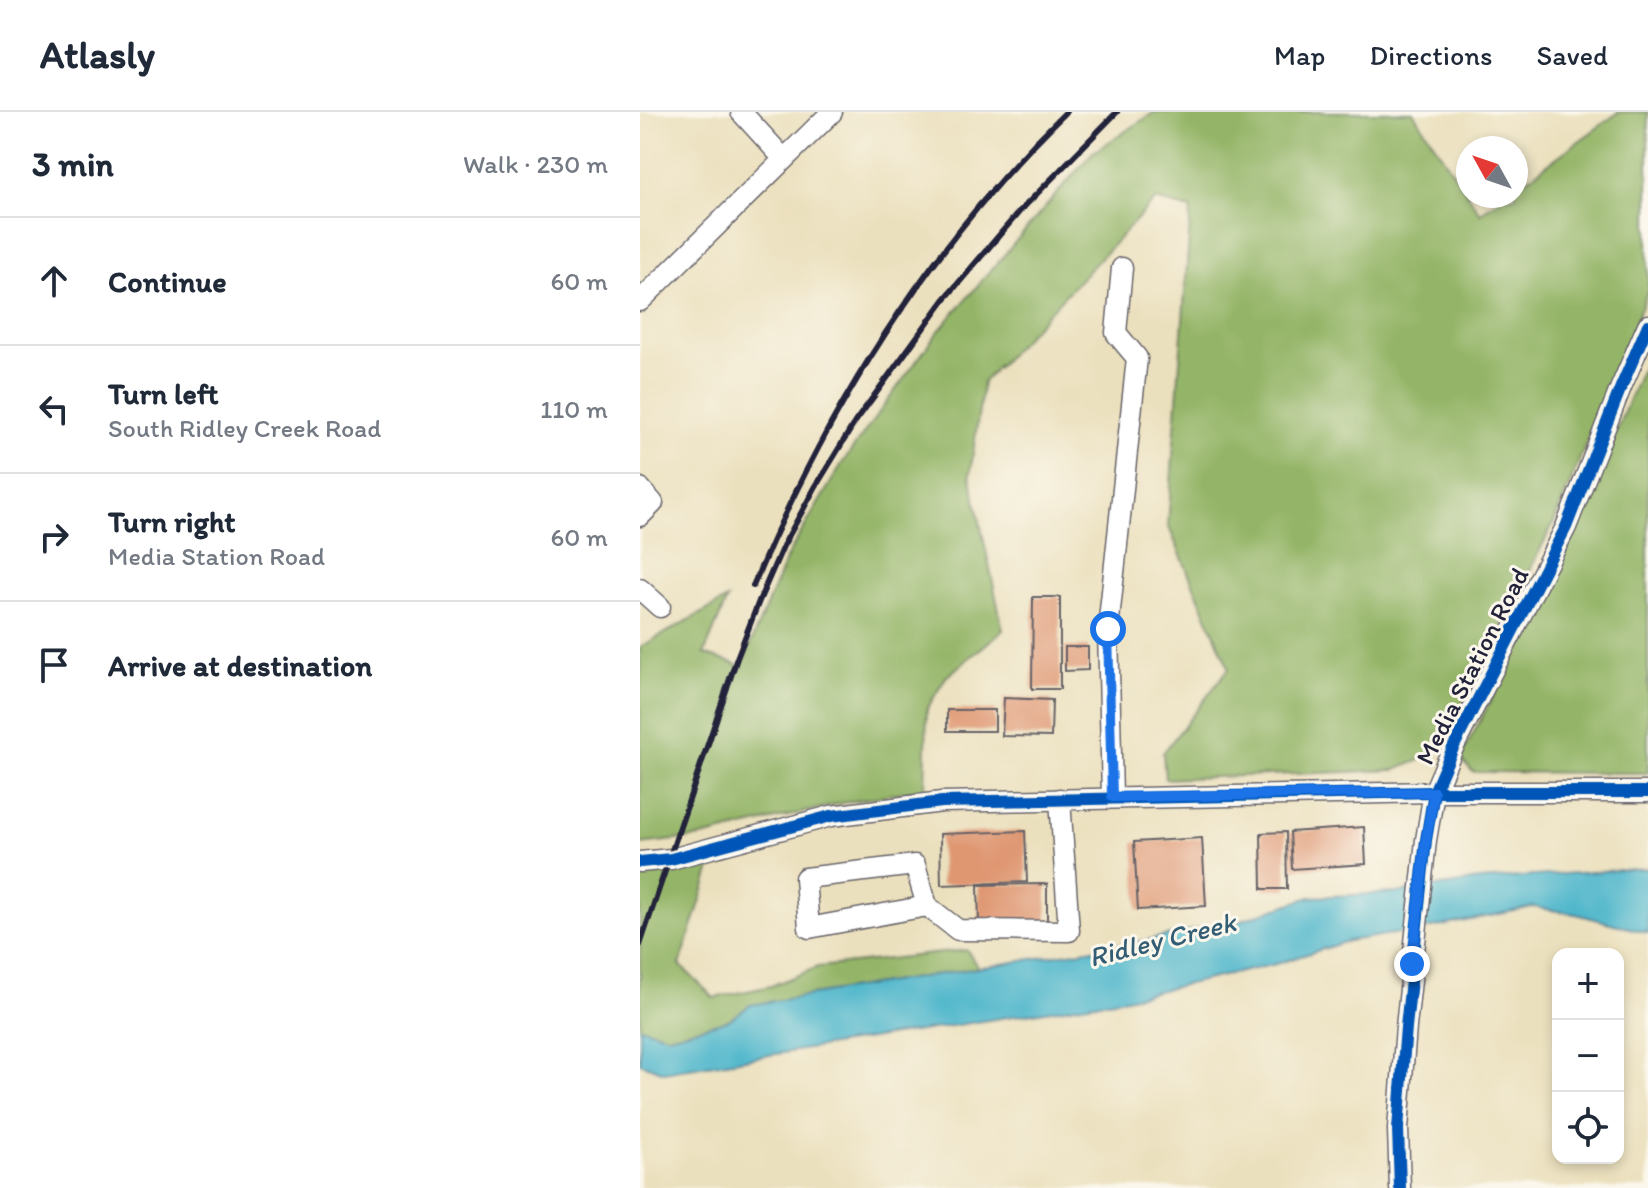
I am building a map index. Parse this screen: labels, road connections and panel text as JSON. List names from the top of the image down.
{
  "streets": {
    "street": ["Media Station Road"]
  },
  "water": ["Ridley Creek"],
  "north": "top left",
  "page": {
    "header": "Atlasly",
    "nav": ["Map", "Directions", "Saved"],
    "heading": ["3 min", "Walk · 230 m"],
    "list": [
      ["Continue", "60 m"],
      ["Turn left", "South Ridley Creek Road", "110 m"],
      ["Turn right", "Media Station Road", "60 m"],
      "Arrive at destination"
    ],
    "map_buttons": ["+", "−"]
  }
}
